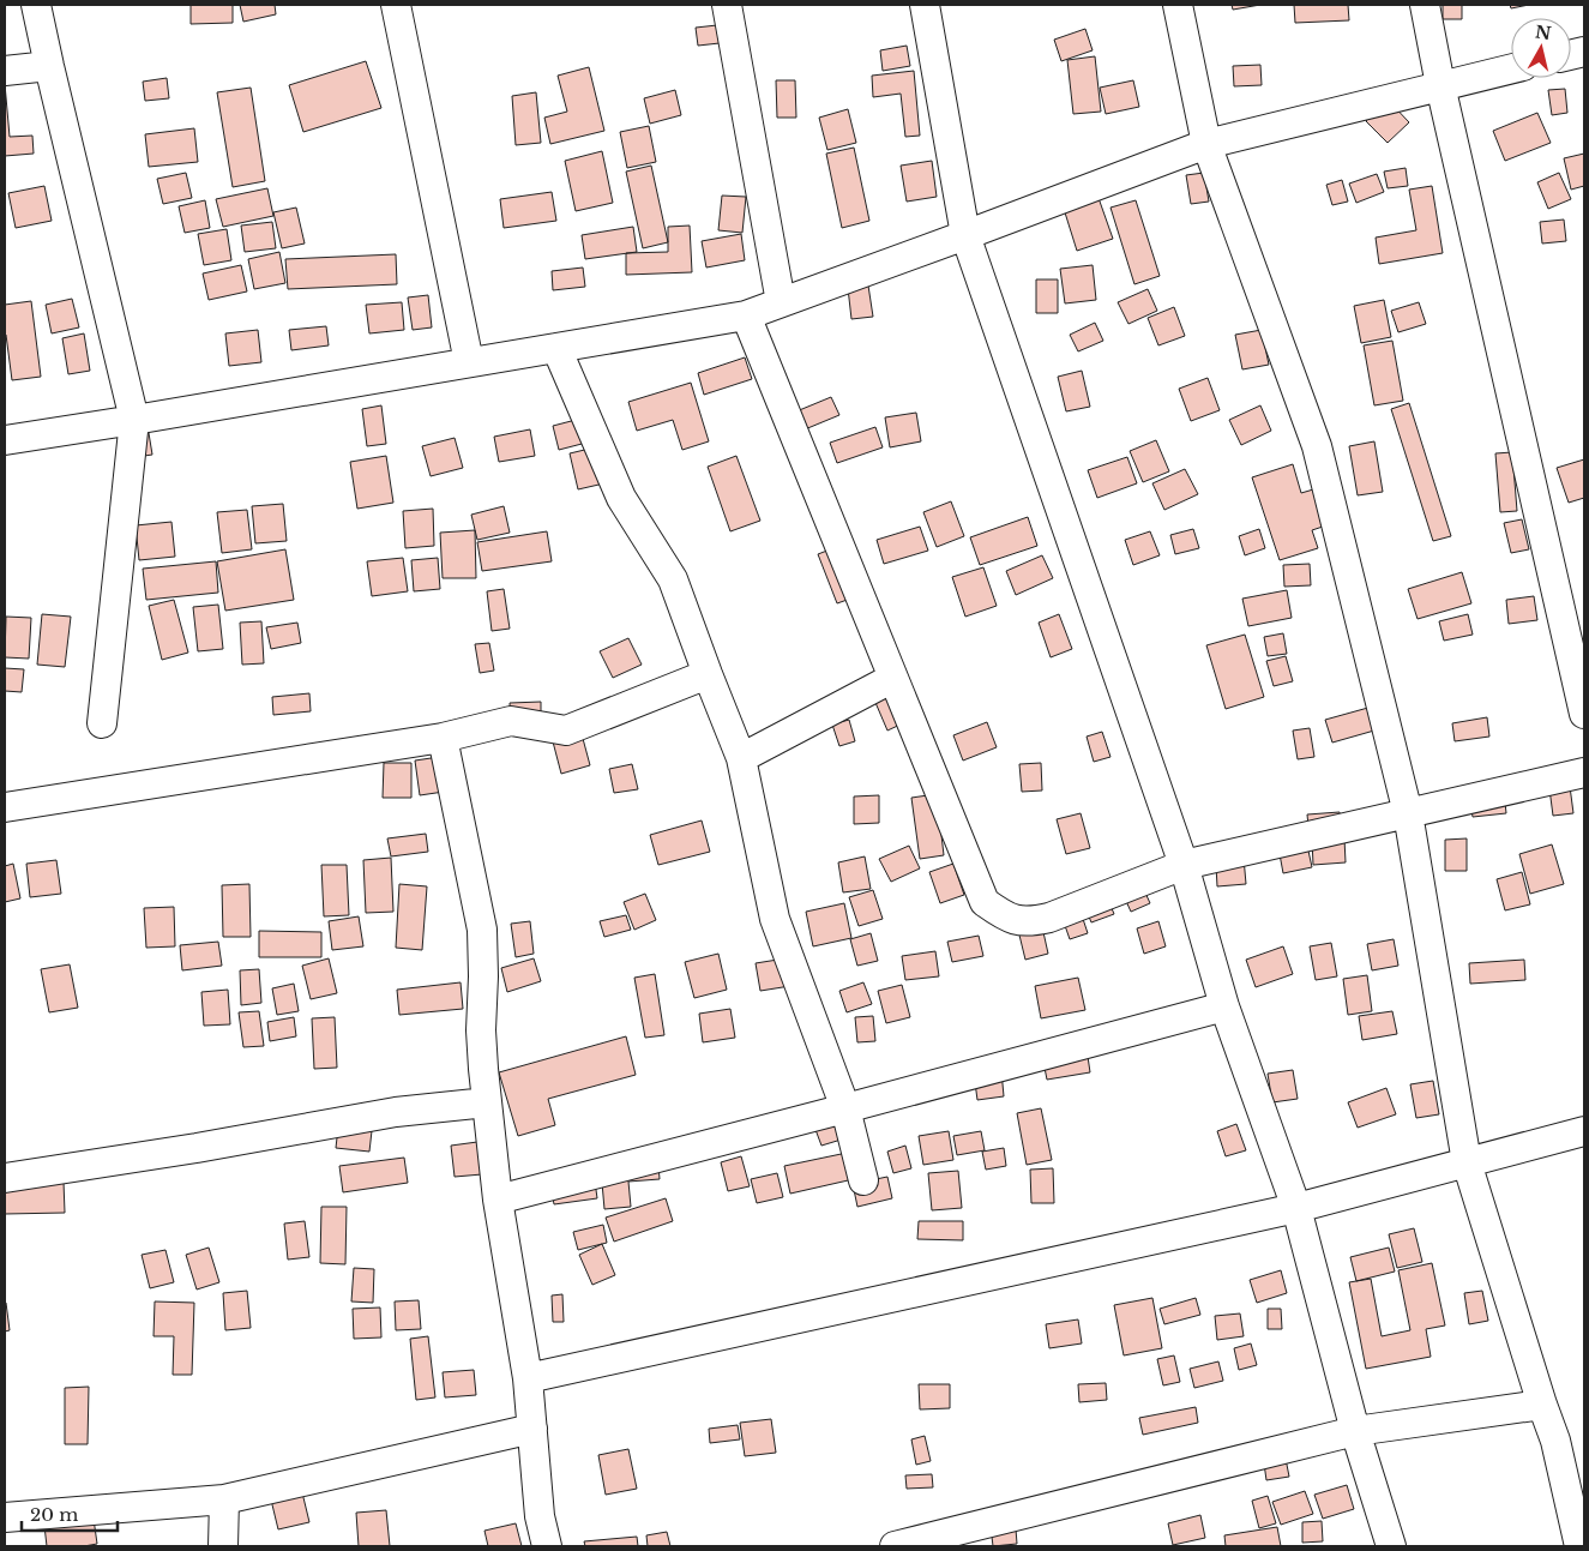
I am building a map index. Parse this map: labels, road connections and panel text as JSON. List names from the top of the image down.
{
  "scale_bar": "20 m",
  "north": "top"
}
